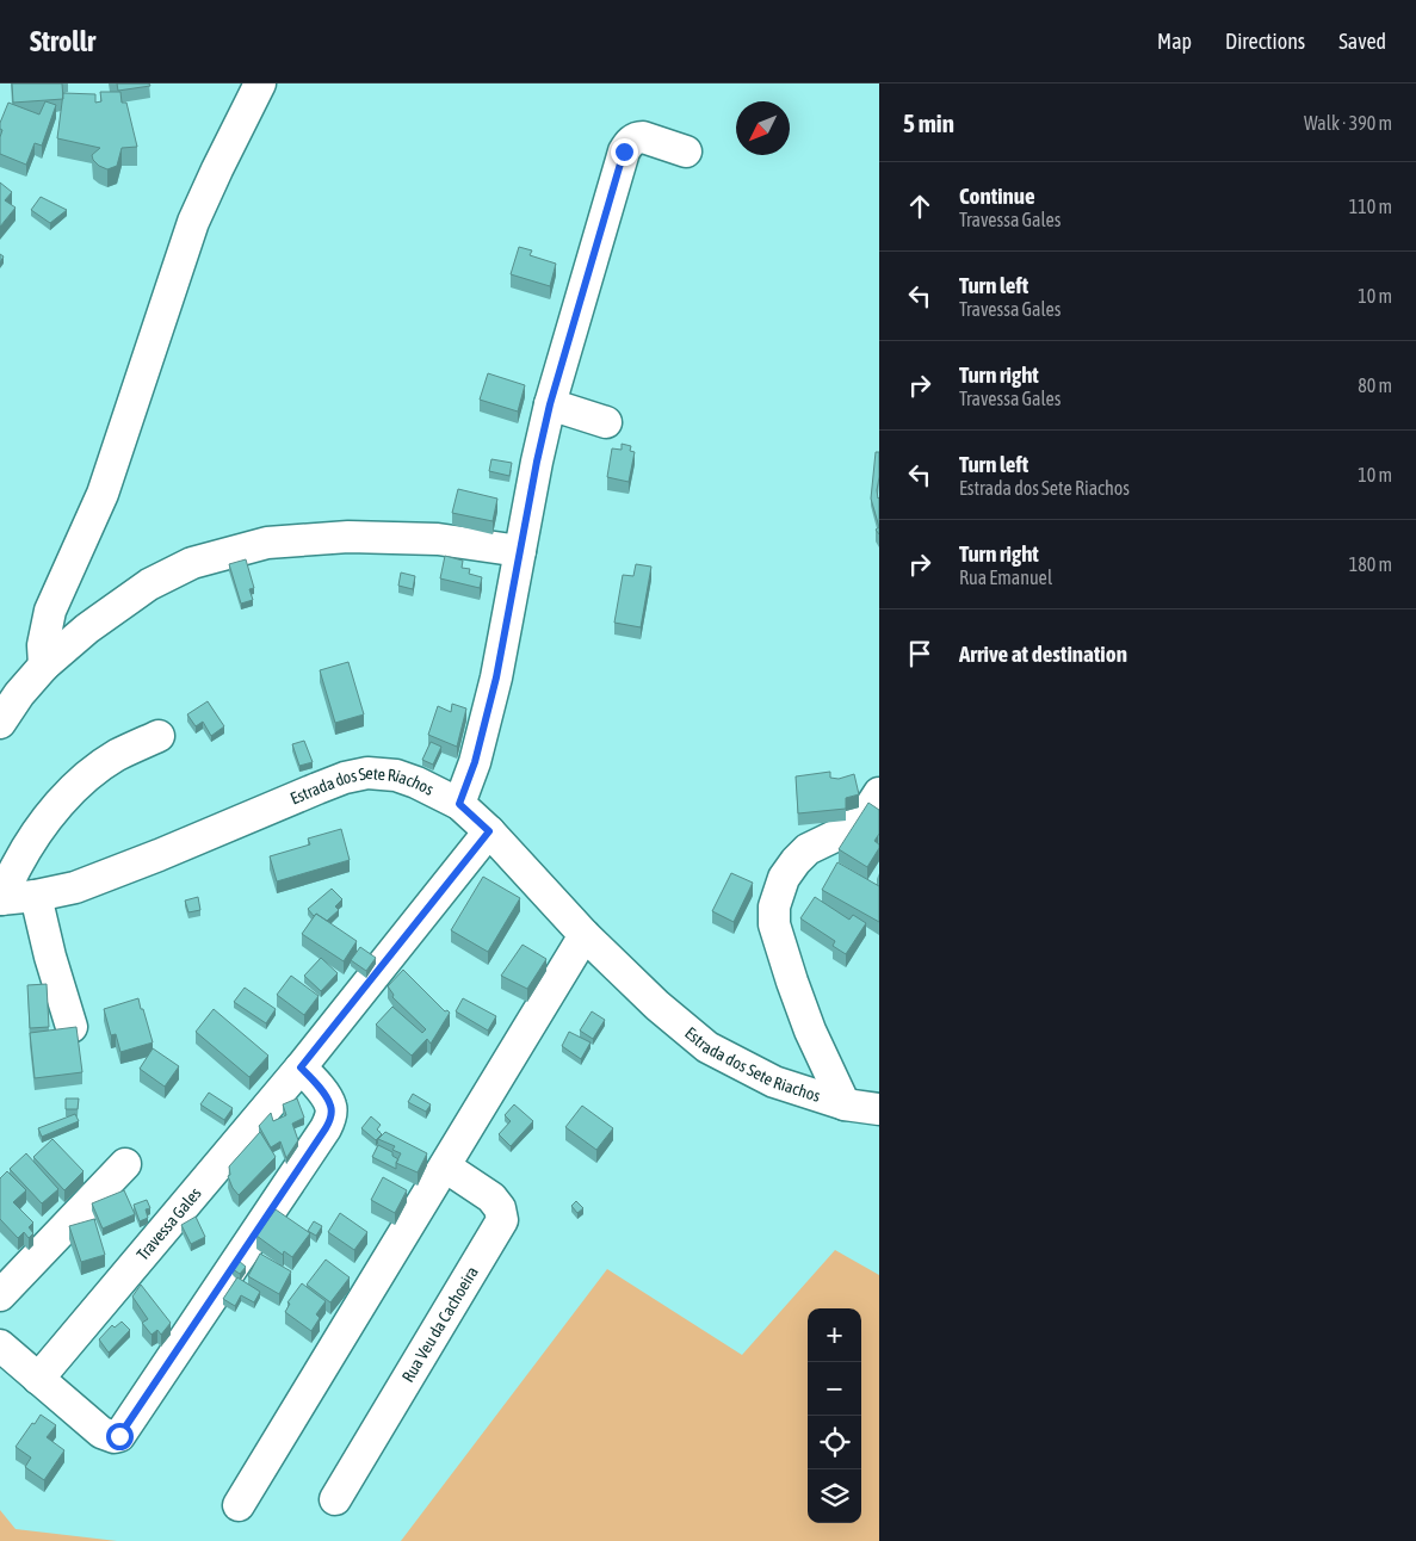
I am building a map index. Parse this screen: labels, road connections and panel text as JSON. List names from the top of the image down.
{
  "streets": {
    "street": ["Estrada dos Sete Riachos", "Travessa Gales", "Rua Veu da Cachoeira"]
  },
  "crossings": [
    ["Estrada dos Sete Riachos", "Travessa Gales"]
  ],
  "north": "bottom left",
  "page": {
    "header": "Strollr",
    "nav": ["Map", "Directions", "Saved"],
    "heading": ["5 min", "Walk · 390 m"],
    "list": [
      ["Continue", "Travessa Gales", "110 m"],
      ["Turn left", "Travessa Gales", "10 m"],
      ["Turn right", "Travessa Gales", "80 m"],
      ["Turn left", "Estrada dos Sete Riachos", "10 m"],
      ["Turn right", "Rua Emanuel", "180 m"],
      "Arrive at destination"
    ],
    "map_buttons": ["+", "−"]
  }
}
